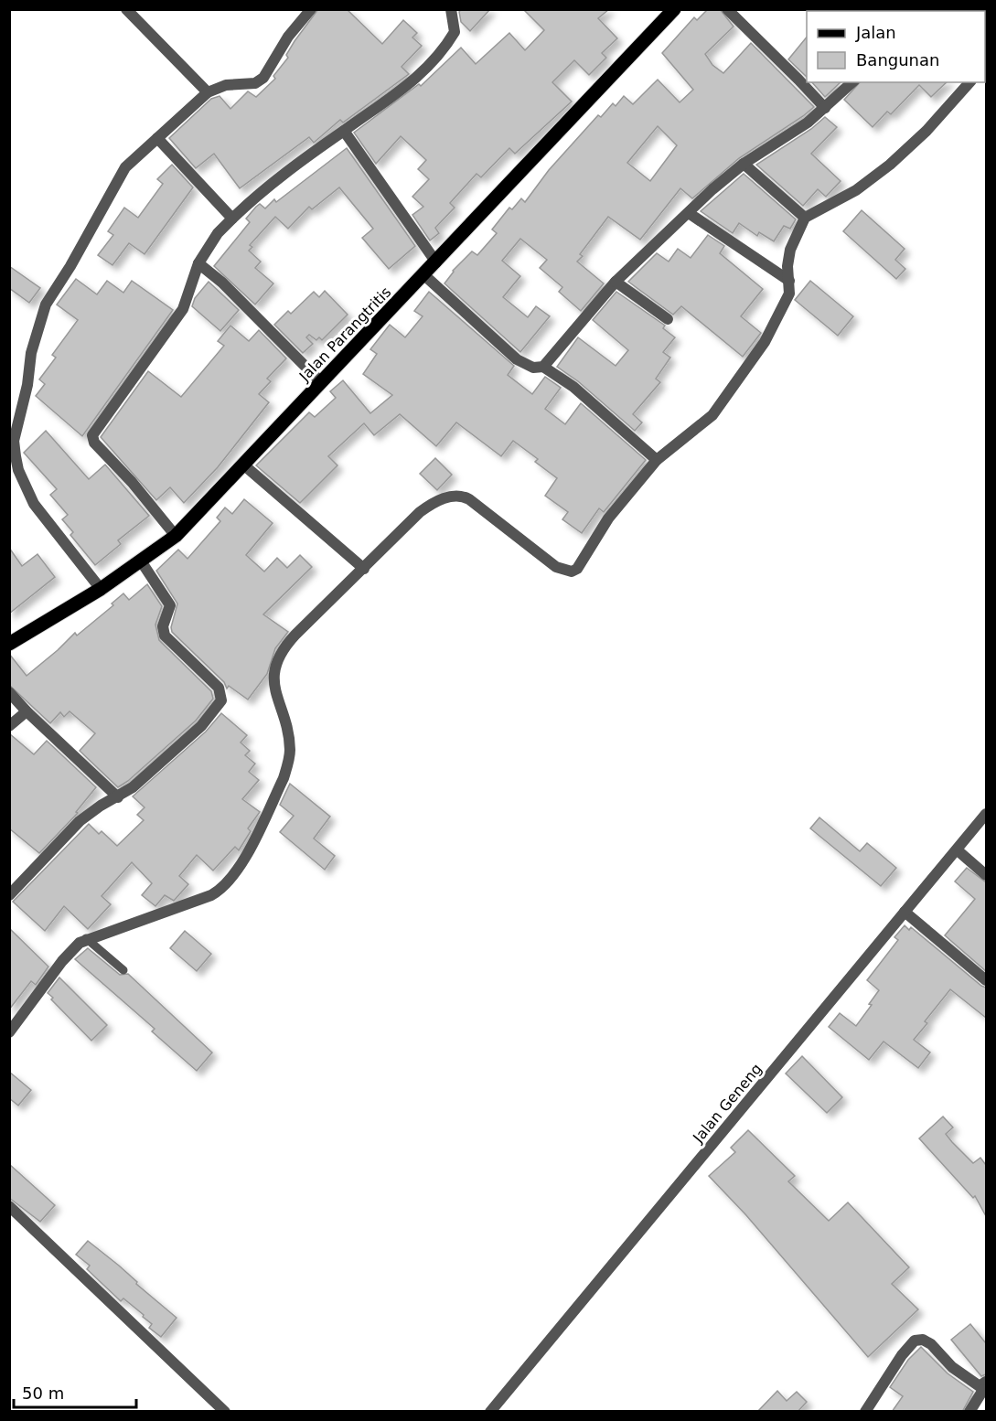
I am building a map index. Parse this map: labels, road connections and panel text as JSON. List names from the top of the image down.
{
  "streets": {
    "main road": ["Jalan Parangtritis"],
    "street": ["Jalan Geneng"]
  },
  "legend": ["Jalan", "Bangunan"],
  "scale_bar": "50 m"
}
